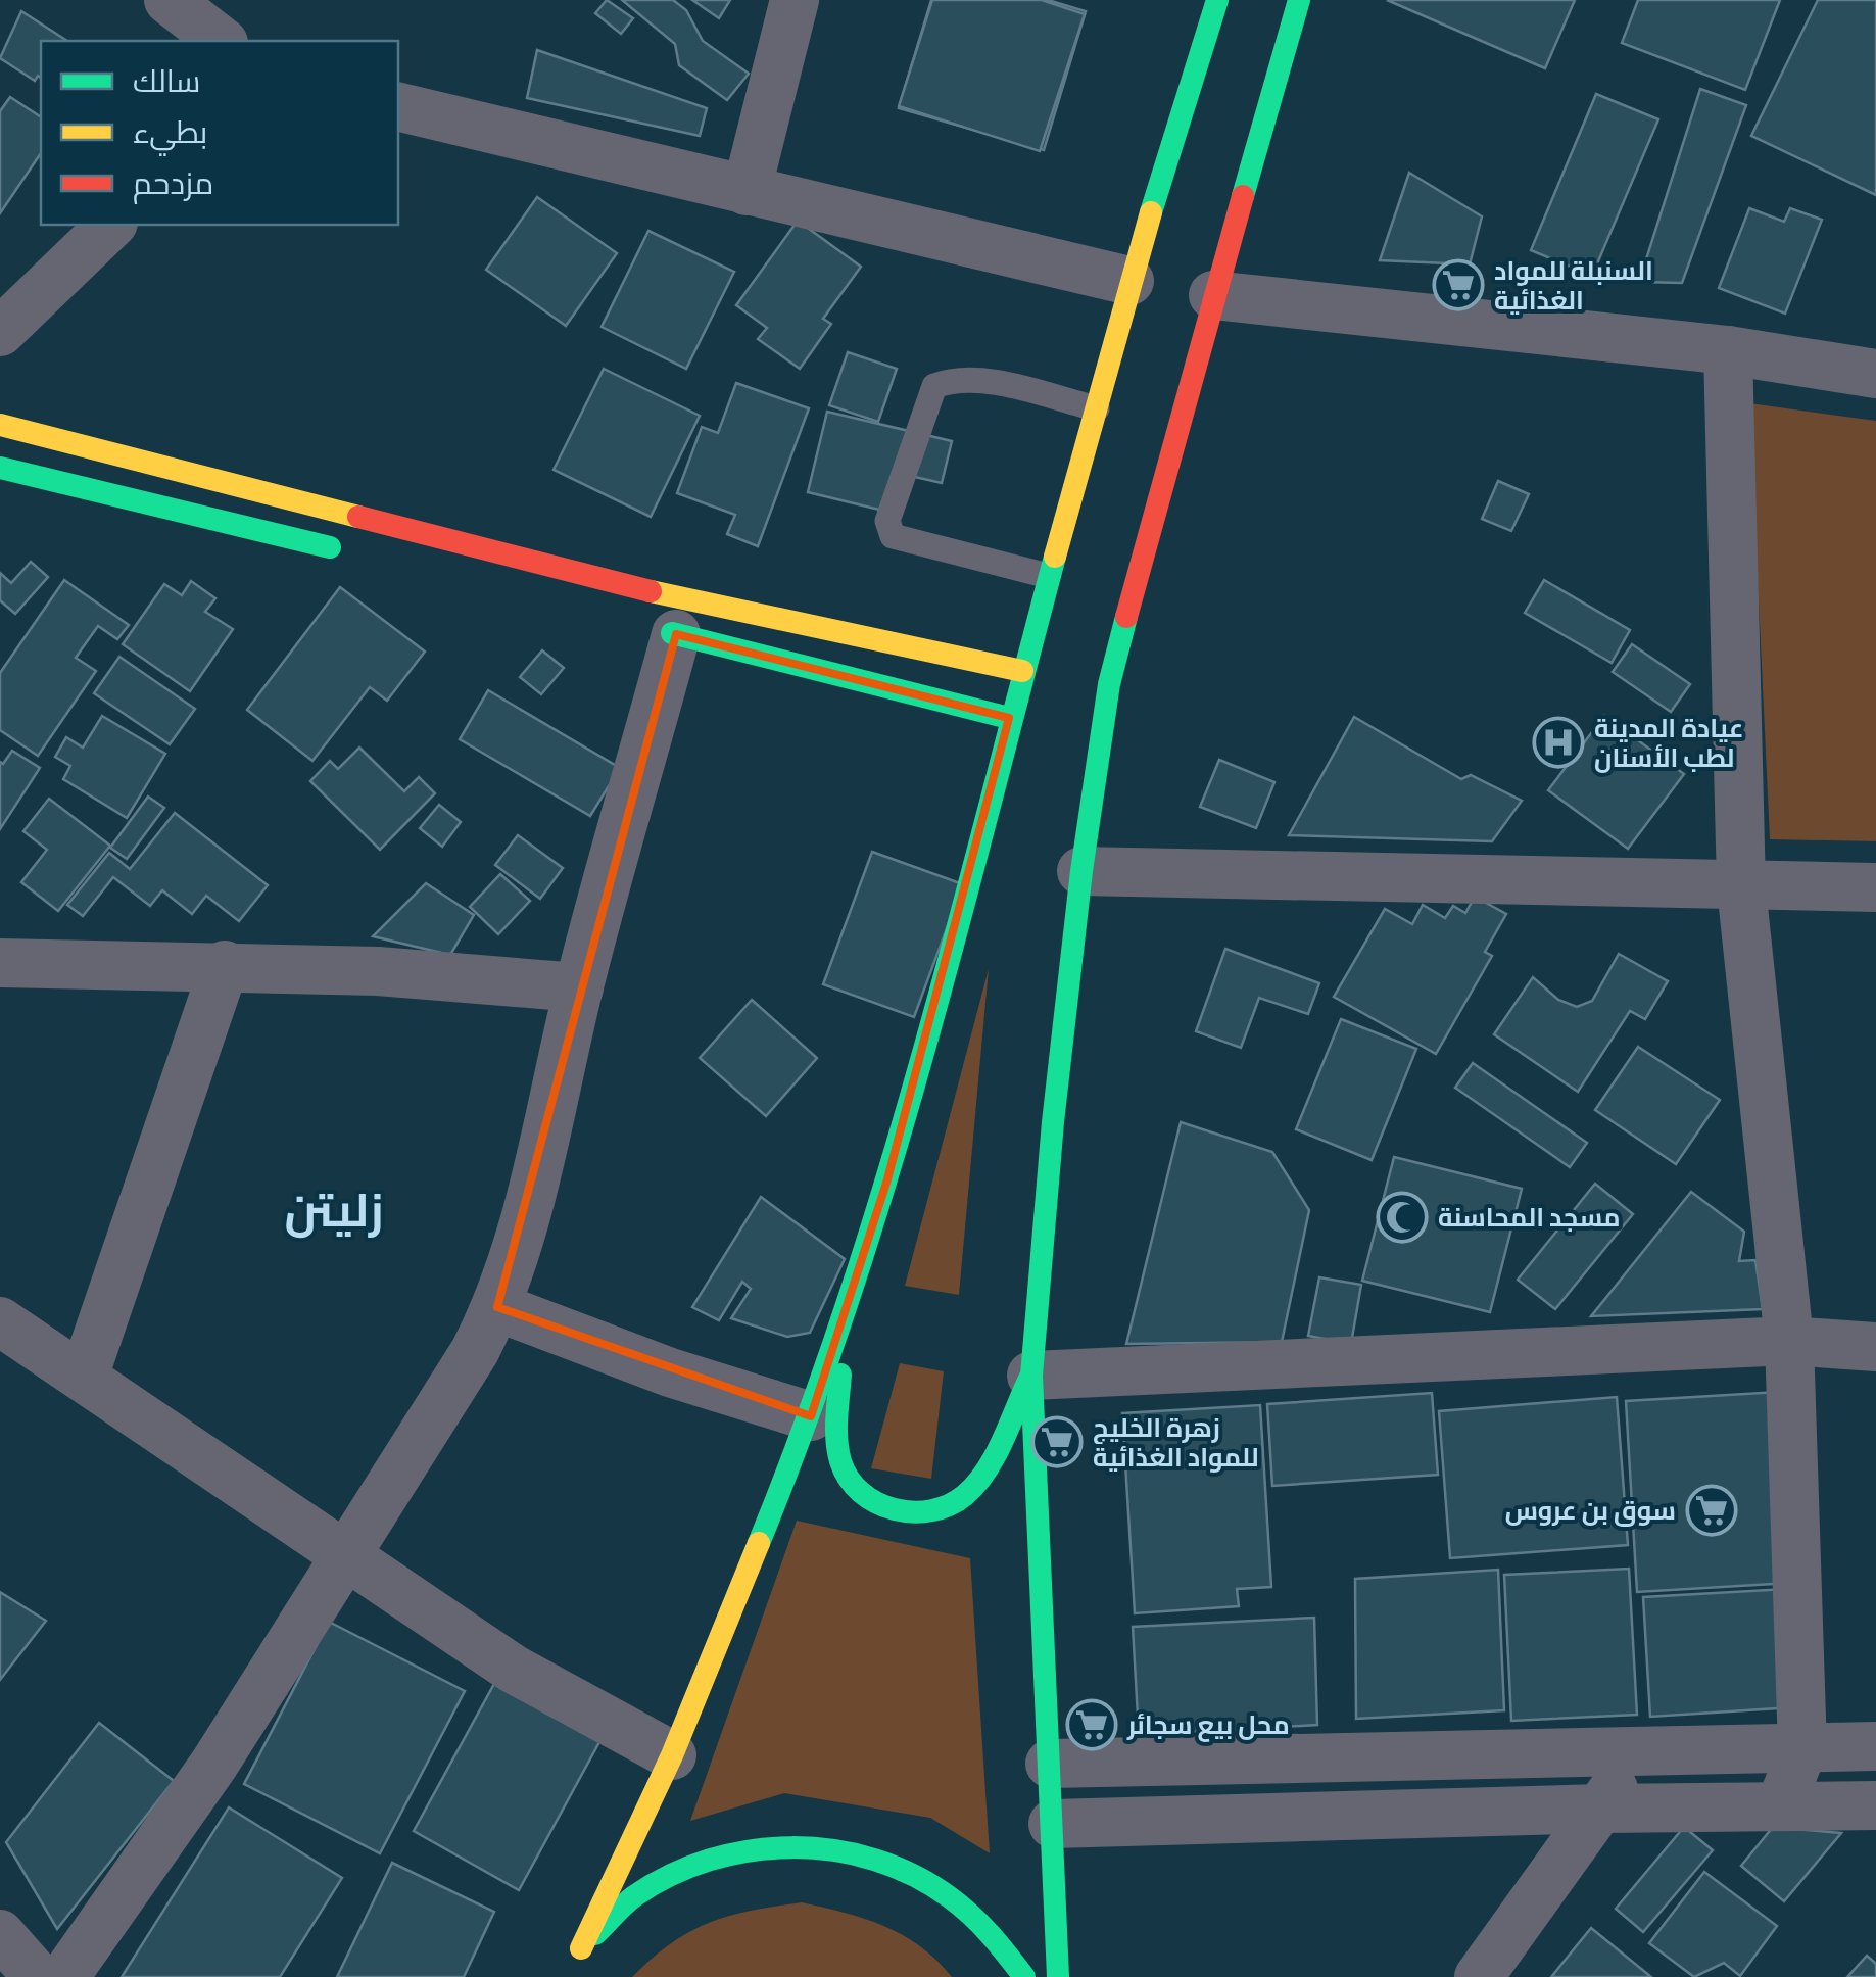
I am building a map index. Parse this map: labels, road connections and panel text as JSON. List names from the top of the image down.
{
  "districts": ["زليتن"],
  "places": {
    "supermarket": [
      "السنبلة للمواد الغذائية",
      "زهرة الخليج للمواد الغذائية",
      "سوق بن عروس",
      "محل بيع سجائر"
    ],
    "hospital": ["عيادة المدينة لطب الأسنان"],
    "mosque": ["مسجد المحاسنة"]
  },
  "legend": ["سالك", "بطيء", "مزدحم"]
}
